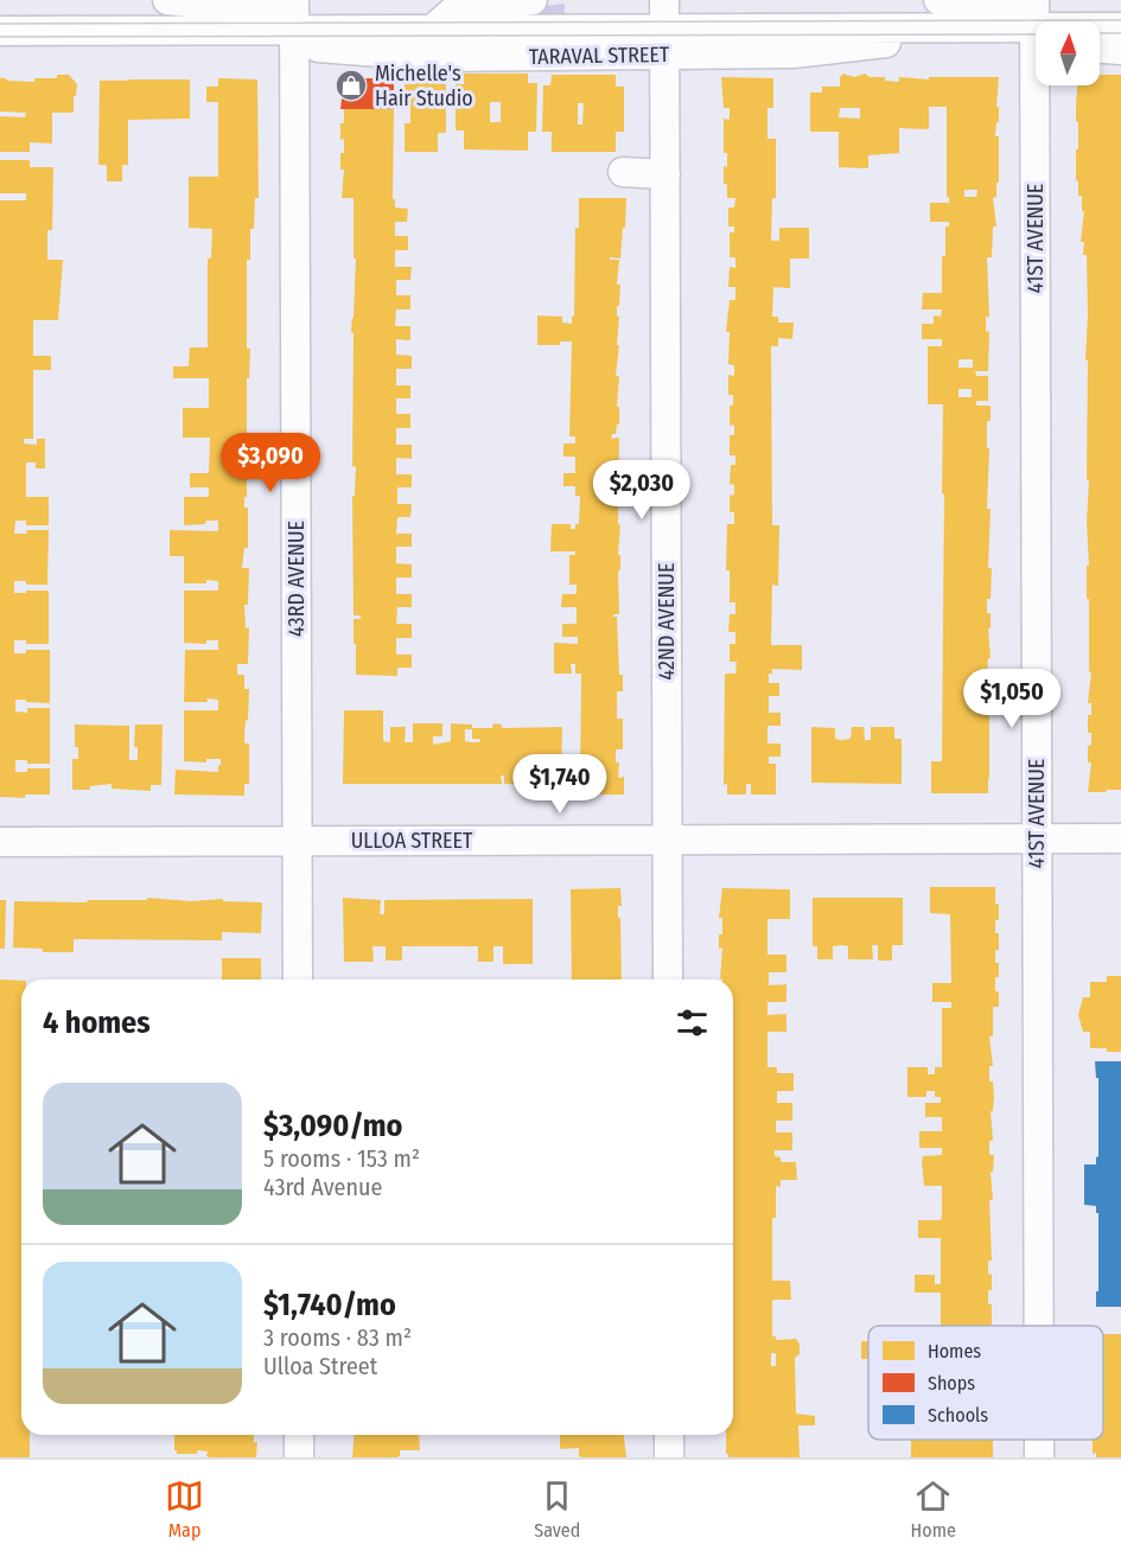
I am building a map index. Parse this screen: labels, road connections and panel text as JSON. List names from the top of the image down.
{
  "streets": {
    "street": [
      "TARAVAL STREET",
      "41ST AVENUE",
      "43RD AVENUE",
      "42ND AVENUE",
      "ULLOA STREET"
    ]
  },
  "crossings": [
    ["TARAVAL STREET", "43RD AVENUE"],
    ["TARAVAL STREET", "42ND AVENUE"],
    ["41ST AVENUE", "ULLOA STREET"],
    ["43RD AVENUE", "ULLOA STREET"],
    ["42ND AVENUE", "ULLOA STREET"]
  ],
  "places": {
    "shop": ["Michelle's Hair Studio"]
  },
  "legend": ["Homes", "Shops", "Schools"],
  "north": "top",
  "page": {
    "price": [
      "$3,090",
      "$2,030",
      "$1,050",
      "$1,740"
    ],
    "heading": "4 homes",
    "list": [
      {
        "name": "$3,090/mo",
        "note": "5 rooms · 153 m² · 43rd Avenue"
      },
      {
        "name": "$1,740/mo",
        "note": "3 rooms · 83 m² · Ulloa Street"
      }
    ],
    "tabs": ["Map", "Saved", "Home"]
  }
}
